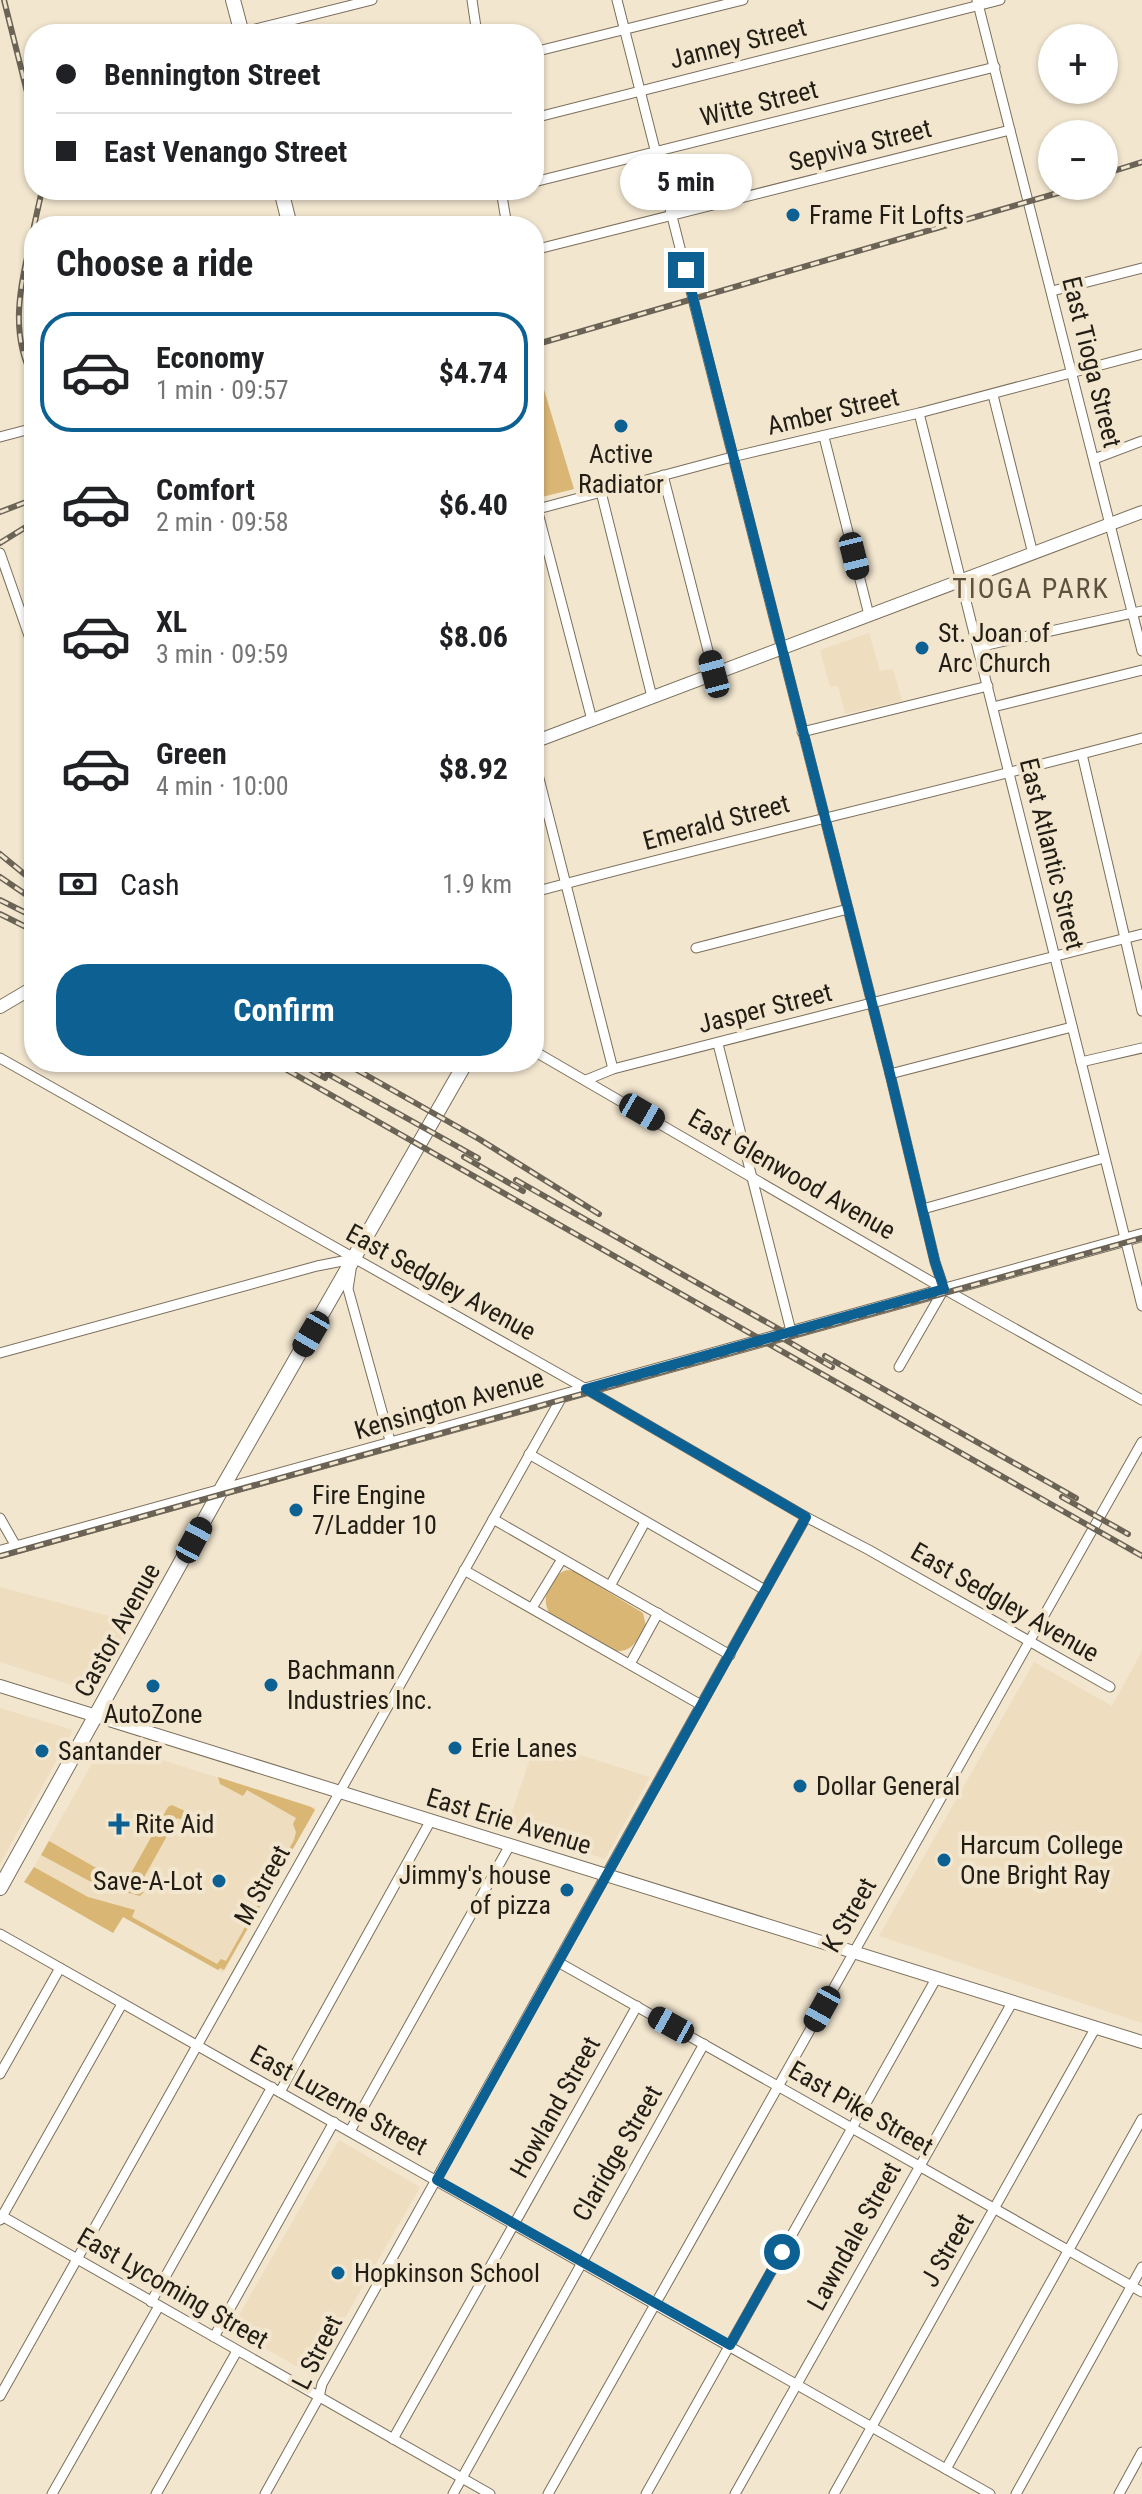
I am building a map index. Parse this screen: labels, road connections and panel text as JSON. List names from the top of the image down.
{
  "streets": {
    "main road": ["Kensington Avenue", "Castor Avenue", "East Erie Avenue"],
    "street": [
      "Janney Street",
      "Witte Street",
      "Sepviva Street",
      "East Tioga Street",
      "Amber Street",
      "Emerald Street",
      "East Atlantic Street",
      "Jasper Street",
      "East Glenwood Avenue",
      "East Sedgley Avenue",
      "M Street",
      "K Street",
      "East Luzerne Street",
      "Howland Street",
      "East Pike Street",
      "Claridge Street",
      "Lawndale Street",
      "J Street",
      "East Lycoming Street",
      "L Street"
    ]
  },
  "crossings": [
    ["Janney Street", "East Tioga Street"],
    ["Witte Street", "East Tioga Street"],
    ["Sepviva Street", "East Tioga Street"],
    ["East Tioga Street", "Amber Street"],
    ["Amber Street", "East Atlantic Street"],
    ["Emerald Street", "East Atlantic Street"],
    ["East Atlantic Street", "Jasper Street"],
    ["East Atlantic Street", "Kensington Avenue"],
    ["Jasper Street", "East Glenwood Avenue"],
    ["East Glenwood Avenue", "Kensington Avenue"],
    ["East Sedgley Avenue", "Kensington Avenue"],
    ["East Sedgley Avenue", "Castor Avenue"],
    ["East Sedgley Avenue", "K Street"],
    ["East Sedgley Avenue", "L Street"],
    ["Kensington Avenue", "Castor Avenue"],
    ["Kensington Avenue", "M Street"],
    ["Castor Avenue", "East Erie Avenue"],
    ["East Erie Avenue", "M Street"],
    ["East Erie Avenue", "K Street"],
    ["East Erie Avenue", "Lawndale Street"],
    ["East Erie Avenue", "J Street"],
    ["East Erie Avenue", "L Street"],
    ["M Street", "East Luzerne Street"],
    ["M Street", "East Lycoming Street"],
    ["K Street", "East Luzerne Street"],
    ["K Street", "East Pike Street"],
    ["East Luzerne Street", "Howland Street"],
    ["East Luzerne Street", "Claridge Street"],
    ["East Luzerne Street", "Lawndale Street"],
    ["East Luzerne Street", "J Street"],
    ["East Luzerne Street", "L Street"],
    ["Howland Street", "East Pike Street"],
    ["Howland Street", "East Lycoming Street"],
    ["East Pike Street", "Claridge Street"],
    ["East Pike Street", "Lawndale Street"],
    ["East Pike Street", "J Street"],
    ["East Pike Street", "L Street"],
    ["Claridge Street", "East Lycoming Street"],
    ["East Lycoming Street", "L Street"]
  ],
  "districts": ["TIOGA PARK"],
  "places": {
    "other": [
      "Frame Fit Lofts",
      "Active Radiator",
      "St. Joan of Arc Church",
      "Fire Engine 7/Ladder 10",
      "Bachmann Industries Inc.",
      "AutoZone",
      "Erie Lanes",
      "Santander",
      "Dollar General",
      "Harcum College One Bright Ray",
      "Save-A-Lot",
      "Jimmy's house of pizza",
      "Hopkinson School"
    ],
    "health": ["Rite Aid"]
  },
  "page": {
    "map_buttons": ["+", "−"],
    "banner": ["Bennington Street", "East Venango Street"],
    "bubble": "5 min",
    "heading": "Choose a ride",
    "list": [
      {
        "name": "Economy",
        "note": "1 min · 09:57",
        "value": "$4.74"
      },
      {
        "name": "Comfort",
        "note": "2 min · 09:58",
        "value": "$6.40"
      },
      {
        "name": "XL",
        "note": "3 min · 09:59",
        "value": "$8.06"
      },
      {
        "name": "Green",
        "note": "4 min · 10:00",
        "value": "$8.92"
      }
    ],
    "pay": ["Cash", "1.9 km"],
    "buttons": "Confirm"
  }
}
